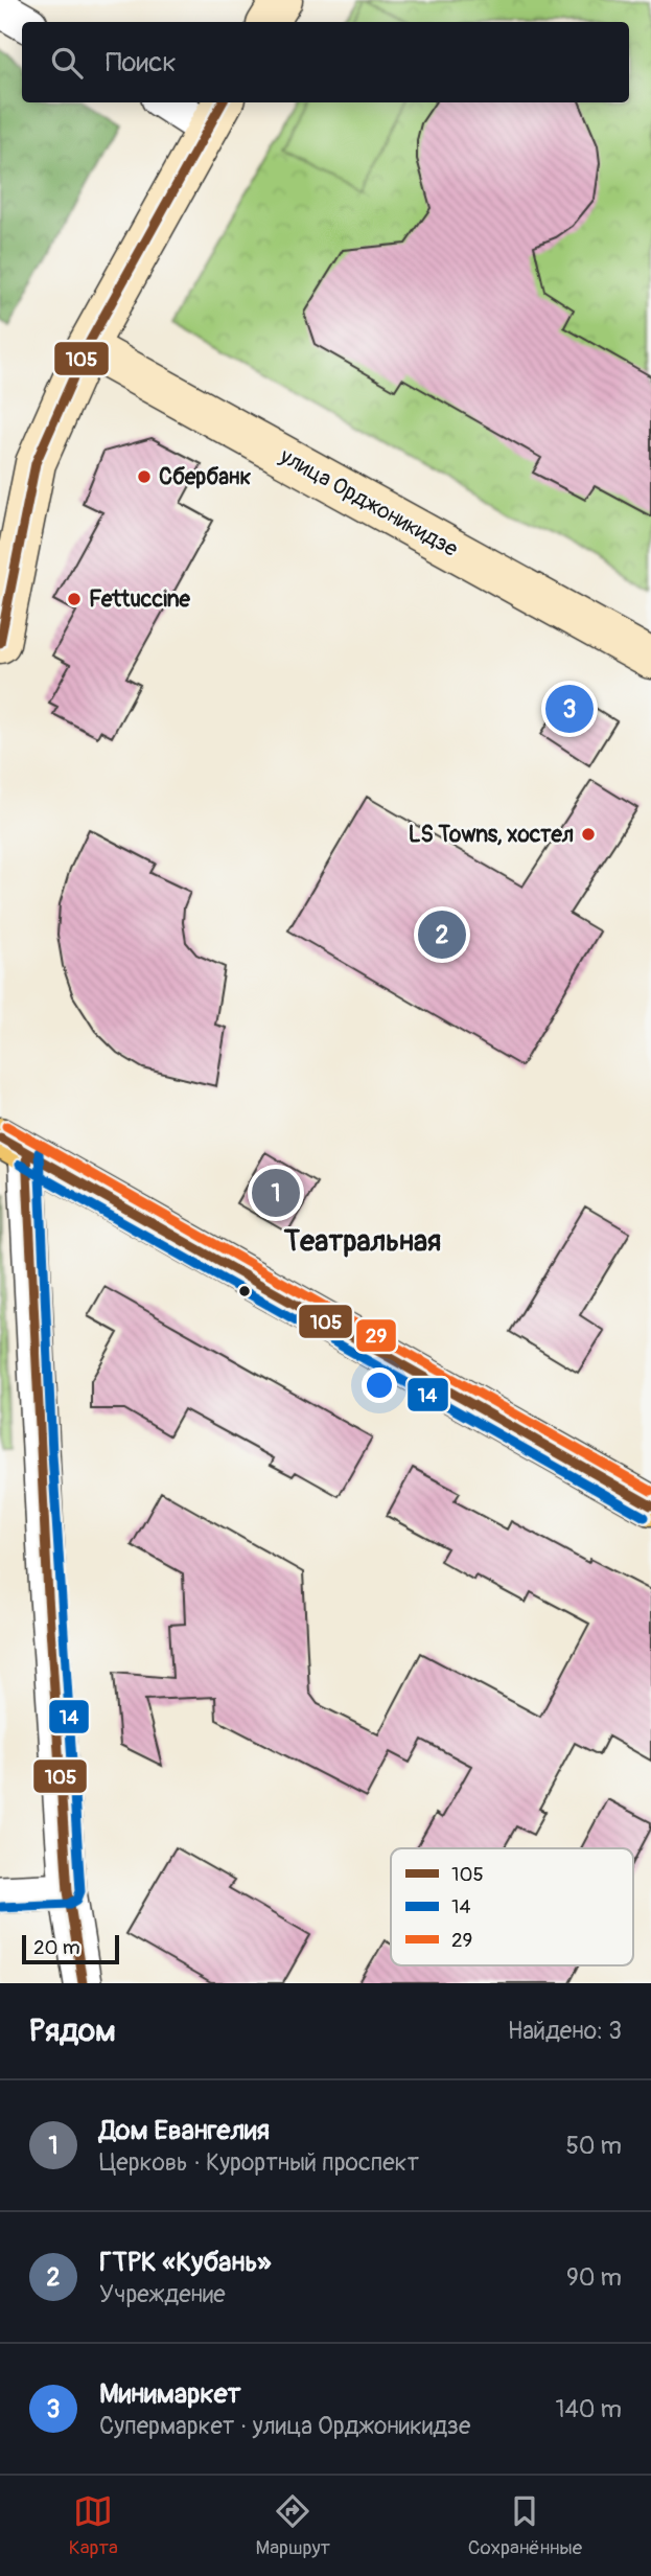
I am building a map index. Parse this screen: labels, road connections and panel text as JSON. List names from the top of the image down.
{
  "streets": {
    "main road": ["улица Орджоникидзе"]
  },
  "districts": ["Театральная"],
  "places": ["Сбербанк", "Fettuccine", "LS Towns, хостел"],
  "lines": ["transit line 105", "transit line 29", "transit line 14"],
  "legend": ["105", "14", "29"],
  "scale_bar": "20 m",
  "page": {
    "search": "Поиск",
    "pins": ["3", "2", "1"],
    "scale": "20 m",
    "heading": ["Рядом", "Найдено: 3"],
    "list": [
      {
        "mark": "1",
        "name": "Дом Евангелия",
        "note": "Церковь · Курортный проспект",
        "value": "50 m"
      },
      {
        "mark": "2",
        "name": "ГТРК «Кубань»",
        "note": "Учреждение",
        "value": "90 m"
      },
      {
        "mark": "3",
        "name": "Минимаркет",
        "note": "Супермаркет · улица Орджоникидзе",
        "value": "140 m"
      }
    ],
    "nav": ["Карта", "Маршрут", "Сохранённые"]
  }
}
